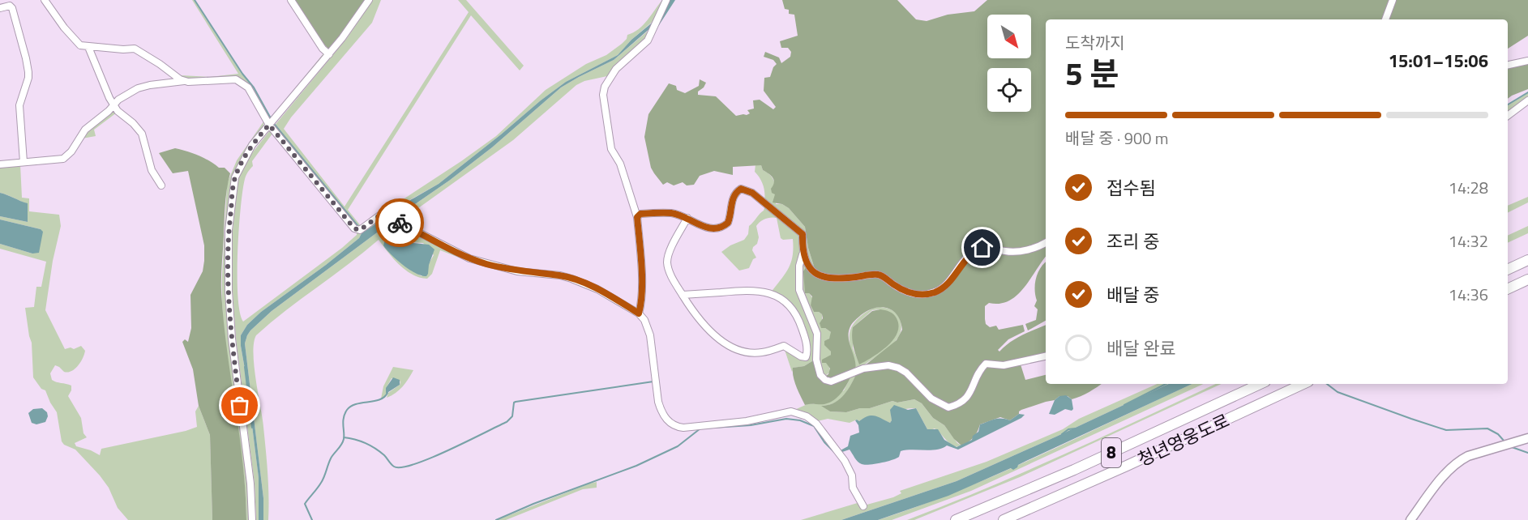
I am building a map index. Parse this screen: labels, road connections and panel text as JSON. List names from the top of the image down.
{
  "streets": {
    "highway": ["청년영웅도로", "8"]
  },
  "north": "bottom right",
  "page": {
    "heading": ["5 분", "도착까지", "15:01–15:06"],
    "bar": "배달 중 · 900 m",
    "list": [
      ["접수됨", "14:28"],
      ["조리 중", "14:32"],
      ["배달 중", "14:36"],
      "배달 완료"
    ]
  }
}
